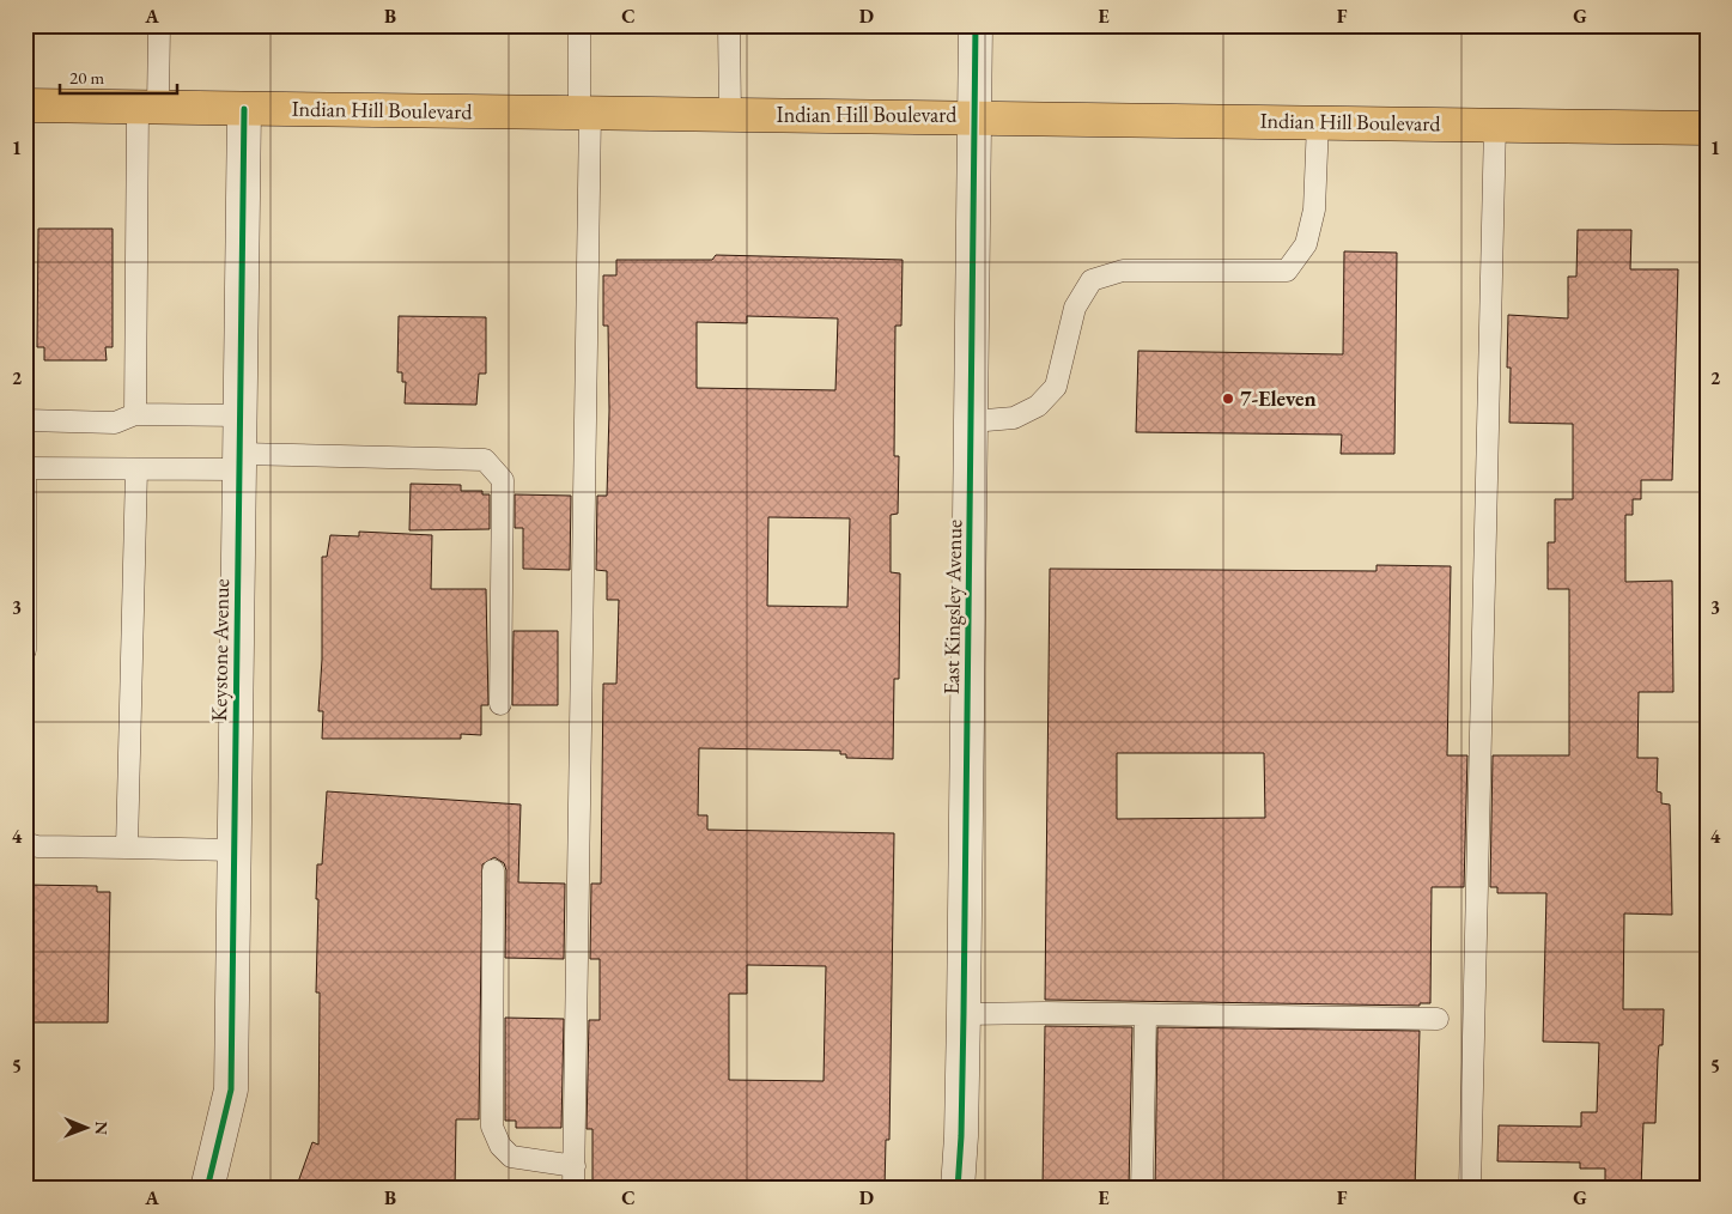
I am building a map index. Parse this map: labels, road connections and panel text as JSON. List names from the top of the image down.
{
  "streets": {
    "main road": ["Indian Hill Boulevard"],
    "street": ["East Kingsley Avenue", "Keystone Avenue"]
  },
  "crossings": [
    ["Indian Hill Boulevard", "East Kingsley Avenue"],
    ["Indian Hill Boulevard", "Keystone Avenue"]
  ],
  "places": ["7-Eleven"],
  "scale_bar": "20 m",
  "north": "right",
  "grid": {
    "columns": [
      "A",
      "B",
      "C",
      "D",
      "E",
      "F",
      "G"
    ],
    "rows": [
      "1",
      "2",
      "3",
      "4",
      "5"
    ]
  }
}
